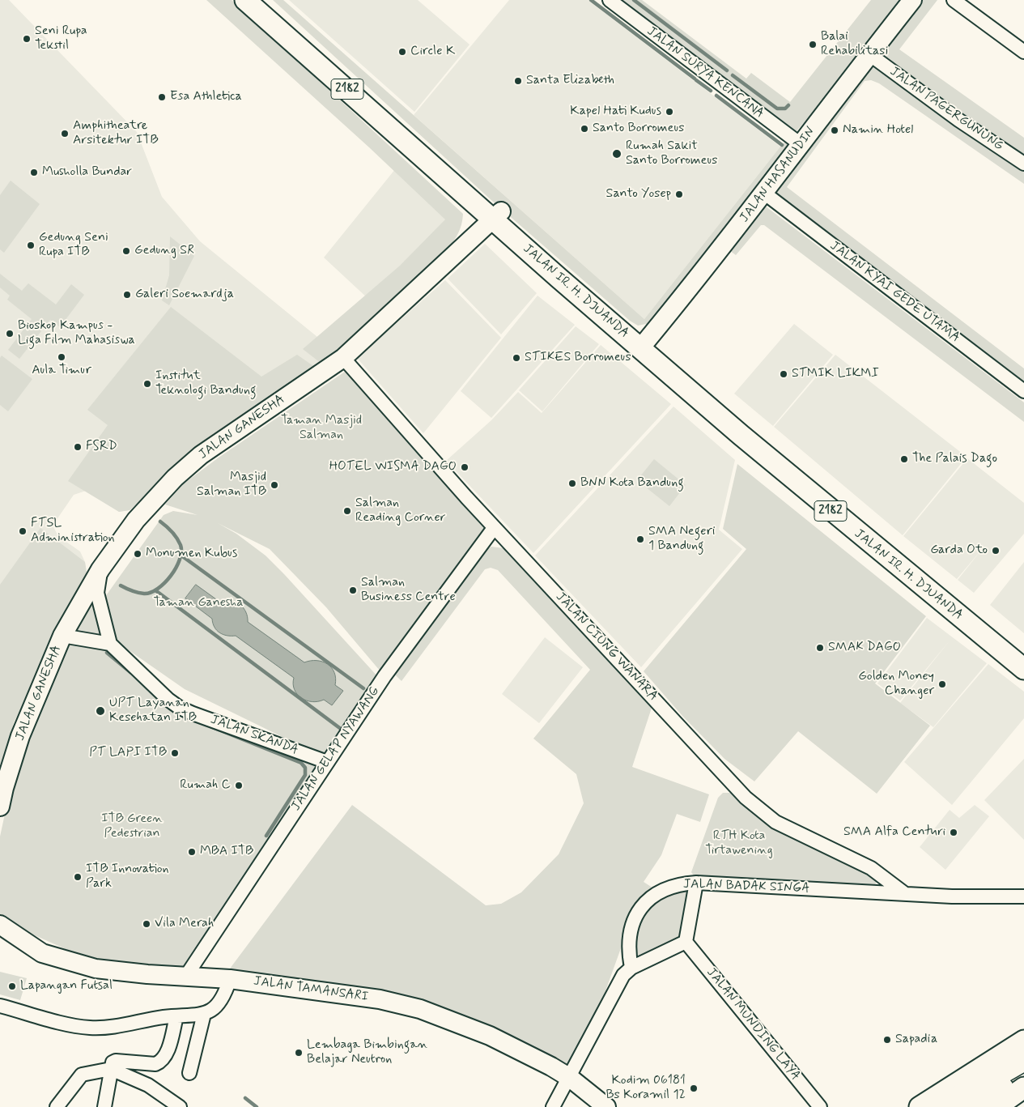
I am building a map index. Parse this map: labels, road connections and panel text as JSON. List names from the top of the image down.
{
  "streets": {
    "main road": ["2182", "JALAN IR. H. DJUANDA"],
    "street": [
      "JALAN SURYA KENCANA",
      "JALAN PAGERGUNUNG",
      "JALAN HASANUDIN",
      "JALAN KYAI GEDE UTAMA",
      "JALAN GANESHA",
      "JALAN CIUNG WANARA",
      "JALAN SKANDA",
      "JALAN GELAP NYAWANG",
      "JALAN BADAK SINGA",
      "JALAN TAMANSARI",
      "JALAN MUNDING LAYA"
    ]
  },
  "crossings": [
    ["JALAN SURYA KENCANA", "JALAN HASANUDIN"],
    ["JALAN PAGERGUNUNG", "JALAN HASANUDIN"],
    ["JALAN HASANUDIN", "JALAN IR. H. DJUANDA"],
    ["JALAN HASANUDIN", "JALAN KYAI GEDE UTAMA"],
    ["JALAN IR. H. DJUANDA", "JALAN GANESHA"],
    ["JALAN GANESHA", "JALAN CIUNG WANARA"],
    ["JALAN CIUNG WANARA", "JALAN GELAP NYAWANG"],
    ["JALAN CIUNG WANARA", "JALAN BADAK SINGA"],
    ["JALAN SKANDA", "JALAN GELAP NYAWANG"],
    ["JALAN GELAP NYAWANG", "JALAN TAMANSARI"]
  ],
  "parks": [
    "Taman Masjid Salman",
    "Taman Ganesha",
    "ITB Green Pedestrian",
    "RTH Kota Tirtawening"
  ],
  "places": [
    "Seni Rupa Tekstil",
    "Balai Rehabilitasi",
    "Circle K",
    "Santa Elizabeth",
    "Esa Athletica",
    "Kapel Hati Kudus",
    "Santo Borromeus",
    "Namin Hotel",
    "Amphitheatre Arsitektur ITB",
    "Rumah Sakit Santo Borromeus",
    "Musholla Bundar",
    "Santo Yosep",
    "Gedung Seni Rupa ITB",
    "Gedung SR",
    "Galeri Soemardja",
    "Bioskop Kampus - Liga Film Mahasiswa",
    "Aula Timur",
    "STIKES Borromeus",
    "STMIK LIKMI",
    "Institut Teknologi Bandung",
    "FSRD",
    "The Palais Dago",
    "HOTEL WISMA DAGO",
    "BNN Kota Bandung",
    "Masjid Salman ITB",
    "Salman Reading Corner",
    "FTSL Administration",
    "SMA Negeri 1 Bandung",
    "Garda Oto",
    "Monumen Kubus",
    "Salman Business Centre",
    "SMAK DAGO",
    "Golden Money Changer",
    "UPT Layanan Kesehatan ITB",
    "PT LAPI ITB",
    "Rumah C",
    "SMA Alfa Centuri",
    "MBA ITB",
    "ITB Innovation Park",
    "Vila Merah",
    "Lapangan Futsal",
    "Sapadia",
    "Lembaga Bimbingan Belajar Neutron",
    "Kodim 06181 Bs Koramil 12"
  ]
}
